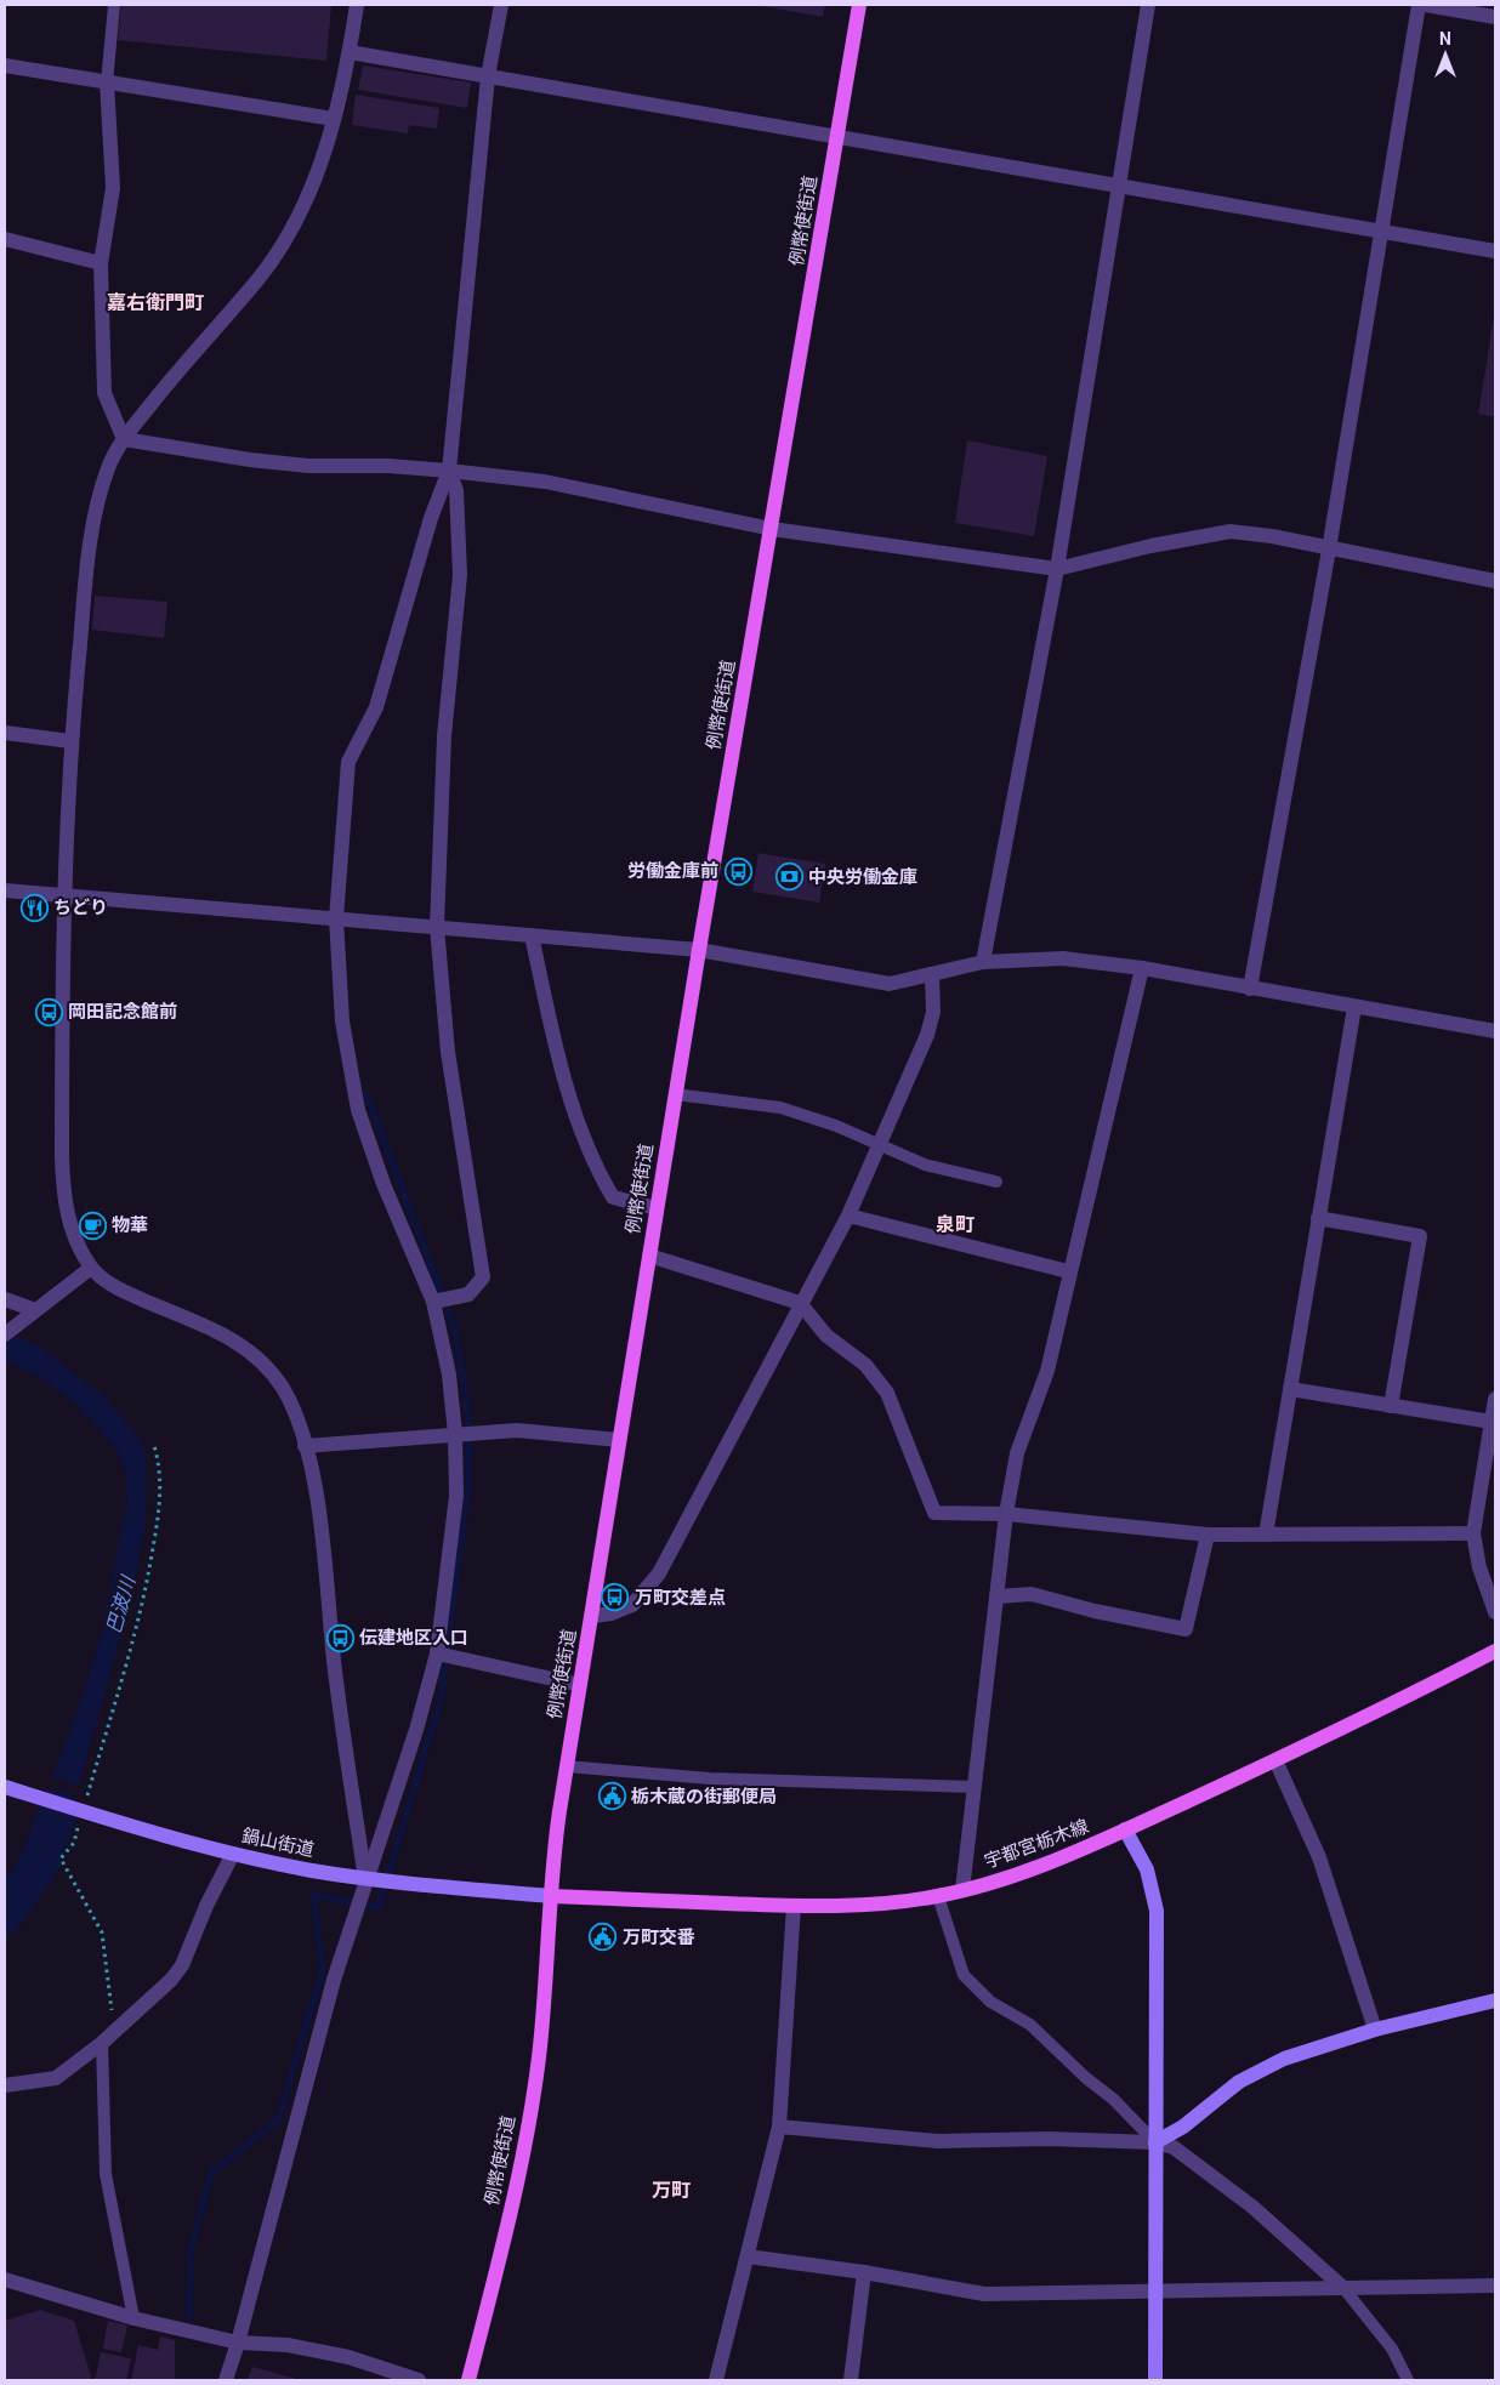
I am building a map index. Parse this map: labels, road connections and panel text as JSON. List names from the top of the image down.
{
  "streets": {
    "main road": ["例幣使街道", "宇都宮栃木線"],
    "street": ["鍋山街道"]
  },
  "crossings": [
    ["例幣使街道", "鍋山街道"],
    ["例幣使街道", "宇都宮栃木線"],
    ["鍋山街道", "宇都宮栃木線"]
  ],
  "districts": ["嘉右衛門町", "泉町", "万町"],
  "water": ["巴波川"],
  "places": {
    "bus stop": [
      "労働金庫前",
      "岡田記念館前",
      "万町交差点",
      "伝建地区入口"
    ],
    "bank": ["中央労働金庫"],
    "restaurant": ["ちどり"],
    "cafe": ["物華"],
    "public building": ["栃木蔵の街郵便局", "万町交番"]
  },
  "north": "top"
}
